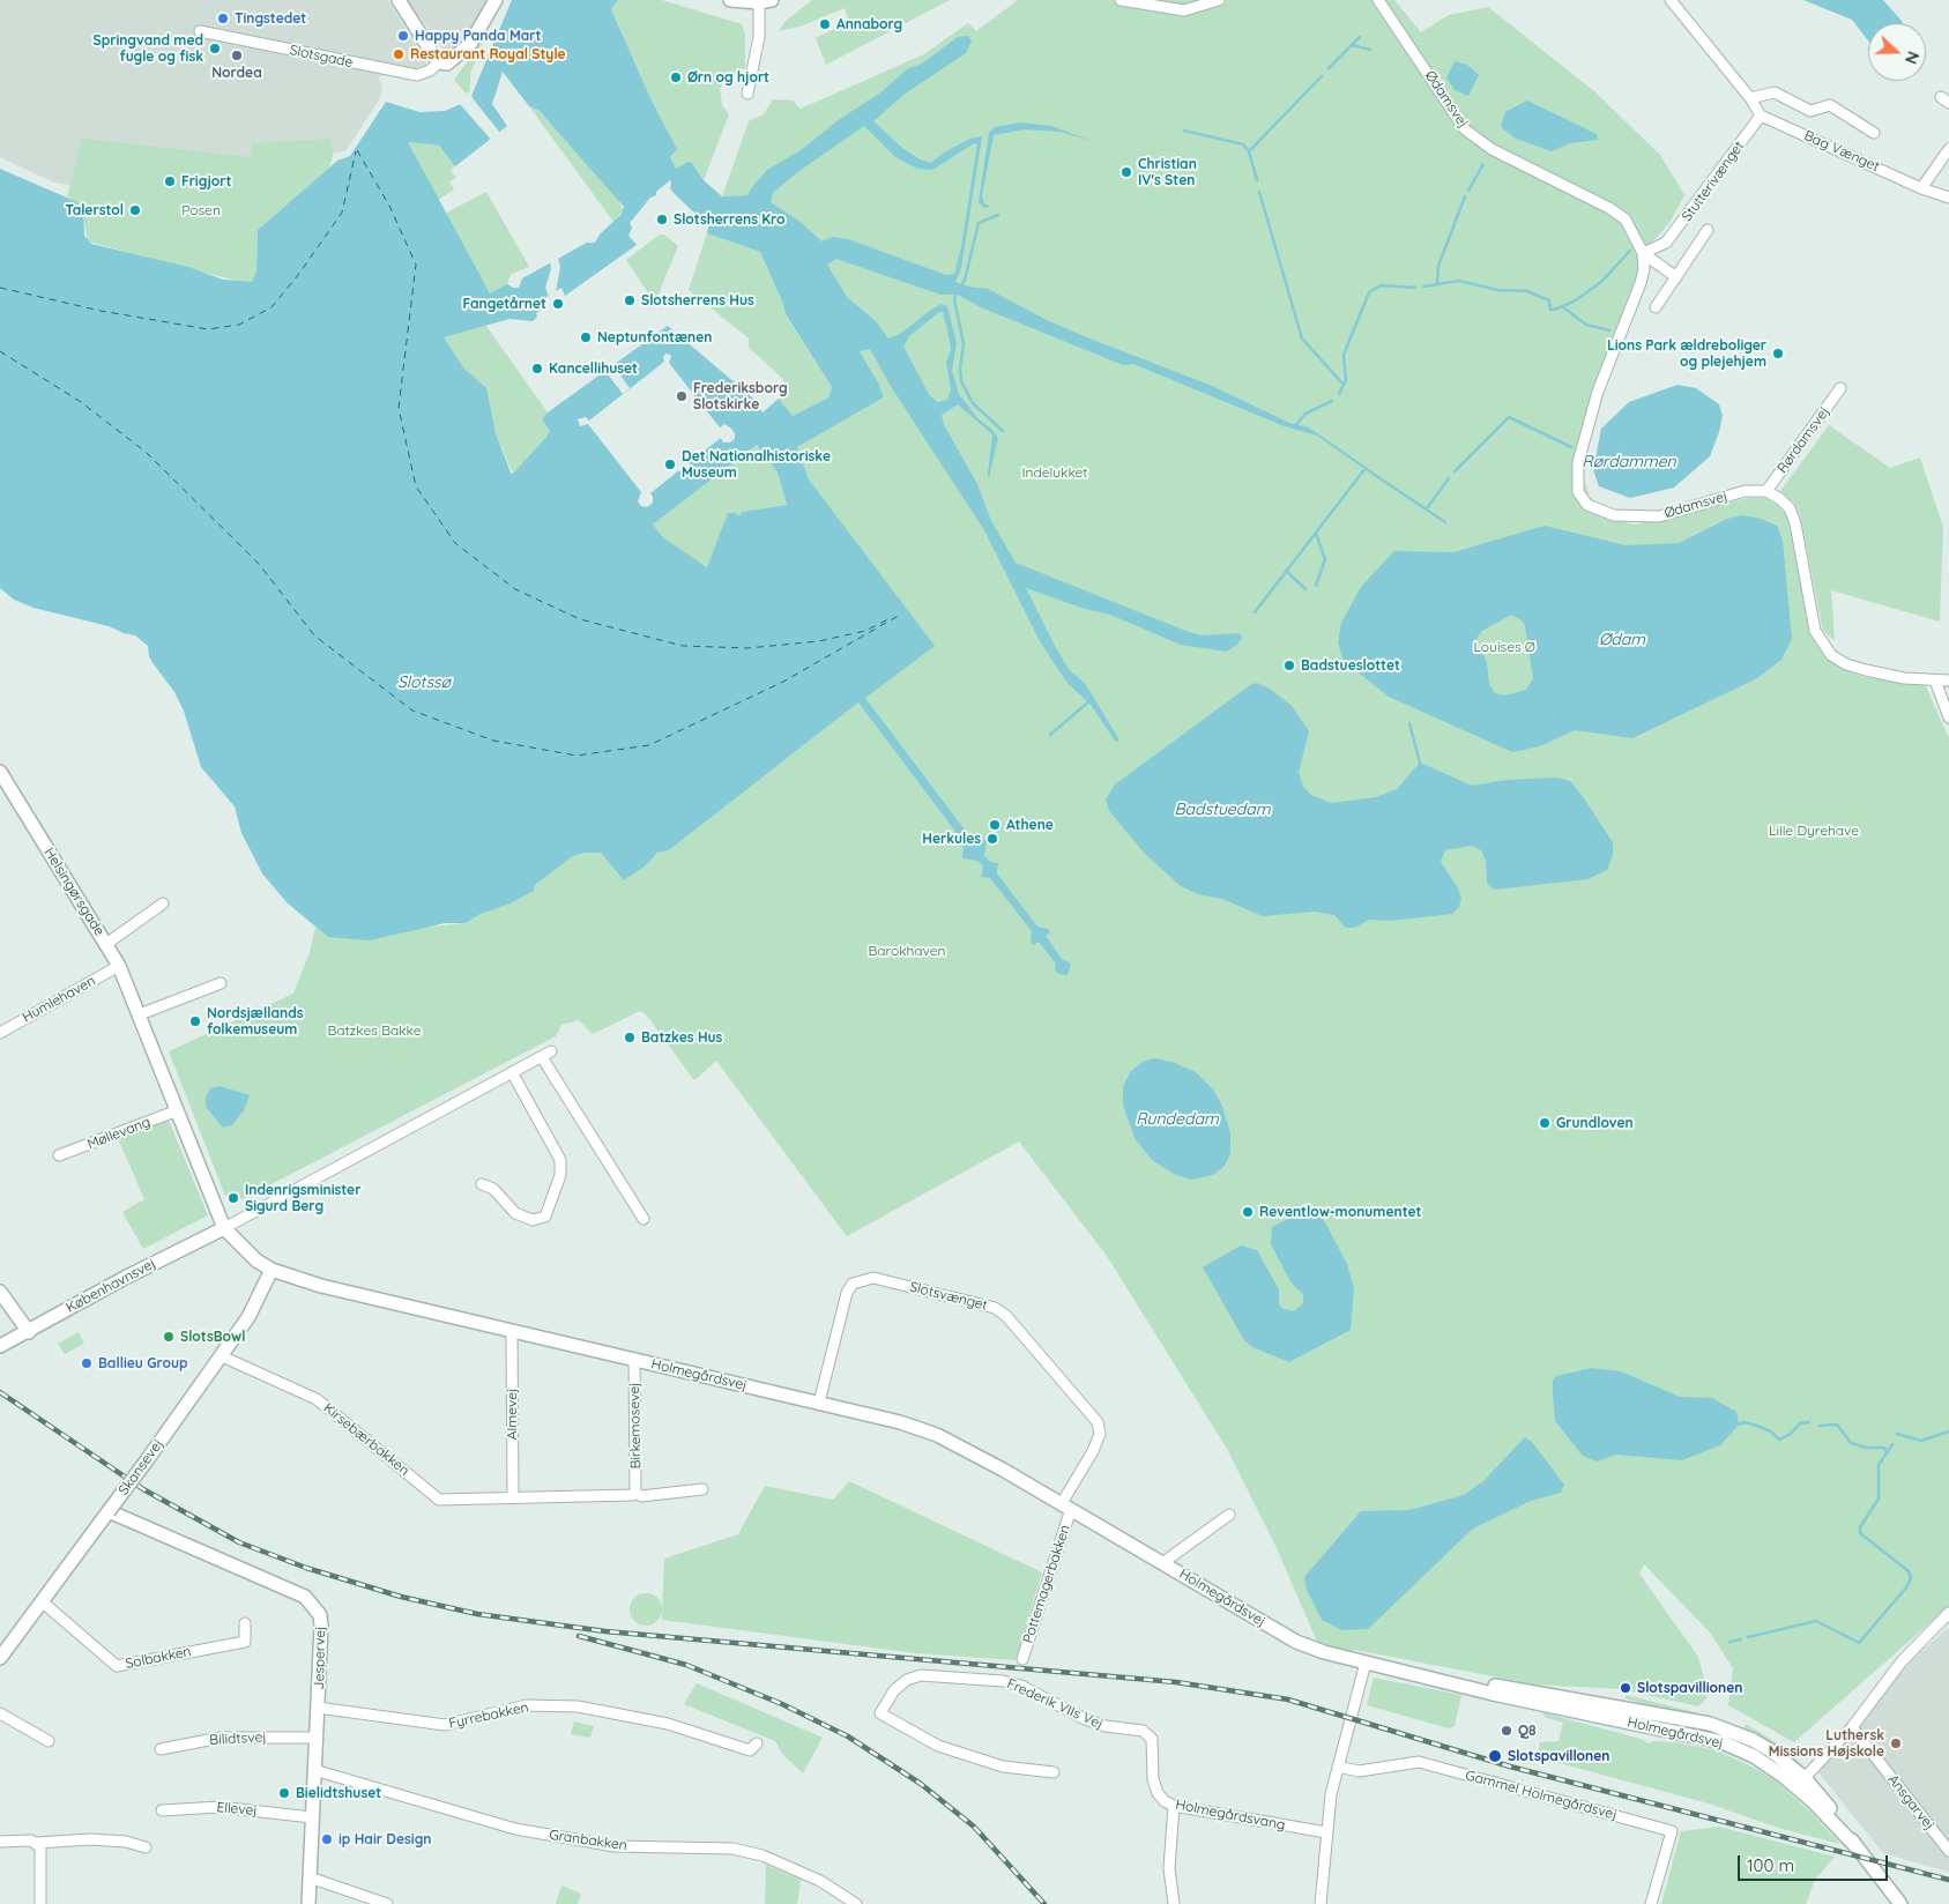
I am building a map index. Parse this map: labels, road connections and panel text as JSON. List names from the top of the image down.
{
  "streets": {
    "street": [
      "Slotsgade",
      "Ødamsvej",
      "Bag Vænget",
      "Stutterivænget",
      "Rørdamsvej",
      "Helsingørsgade",
      "Humlehaven",
      "Møllevang",
      "Københavnsvej",
      "Slotsvænget",
      "Holmegårdsvej",
      "Almevej",
      "Birkemosevej",
      "Kirsebærbakken",
      "Skansevej",
      "Pottemagerbakken",
      "Solbakken",
      "Jespervej",
      "Frederik VIIs Vej",
      "Fyrrebakken",
      "Bilidtsvej",
      "Gammel Holmegårdsvej",
      "Ansgarvej",
      "Ellevej",
      "Holmegårdsvang",
      "Granbakken"
    ]
  },
  "crossings": [
    ["Ødamsvej", "Stutterivænget"],
    ["Ødamsvej", "Rørdamsvej"],
    ["Bag Vænget", "Stutterivænget"],
    ["Helsingørsgade", "Humlehaven"],
    ["Helsingørsgade", "Møllevang"],
    ["Helsingørsgade", "Københavnsvej"],
    ["Helsingørsgade", "Holmegårdsvej"],
    ["Københavnsvej", "Holmegårdsvej"],
    ["Slotsvænget", "Holmegårdsvej"],
    ["Slotsvænget", "Pottemagerbakken"],
    ["Holmegårdsvej", "Almevej"],
    ["Holmegårdsvej", "Birkemosevej"],
    ["Holmegårdsvej", "Skansevej"],
    ["Holmegårdsvej", "Pottemagerbakken"],
    ["Almevej", "Kirsebærbakken"],
    ["Kirsebærbakken", "Skansevej"],
    ["Skansevej", "Solbakken"],
    ["Skansevej", "Jespervej"],
    ["Jespervej", "Fyrrebakken"],
    ["Jespervej", "Bilidtsvej"],
    ["Jespervej", "Ellevej"],
    ["Jespervej", "Granbakken"],
    ["Frederik VIIs Vej", "Holmegårdsvang"]
  ],
  "water": [
    "Rørdammen",
    "Ødam",
    "Slotssø",
    "Badstuedam",
    "Rundedam"
  ],
  "parks": [
    "Posen",
    "Indelukket",
    "Louises Ø",
    "Lille Dyrehave",
    "Barokhaven",
    "Batzkes Bakke"
  ],
  "places": [
    "Tingstedet",
    "Annaborg",
    "Happy Panda Mart",
    "Springvand med fugle og fisk",
    "Restaurant Royal Style",
    "Nordea",
    "Ørn og hjort",
    "Christian IV's Sten",
    "Frigjort",
    "Talerstol",
    "Slotsherrens Kro",
    "Slotsherrens Hus",
    "Fangetårnet",
    "Neptunfontænen",
    "Lions Park ældreboliger og plejehjem",
    "Kancellihuset",
    "Frederiksborg Slotskirke",
    "Det Nationalhistoriske Museum",
    "Badstueslottet",
    "Athene",
    "Herkules",
    "Nordsjællands folkemuseum",
    "Batzkes Hus",
    "Grundloven",
    "Indenrigsminister Sigurd Berg",
    "Reventlow-monumentet",
    "SlotsBowl",
    "Ballieu Group",
    "Slotspavillionen",
    "Q8",
    "Luthersk Missions Højskole",
    "Slotspavillonen",
    "Bielidtshuset",
    "ip Hair Design"
  ],
  "scale_bar": "100 m",
  "north": "right"
}
